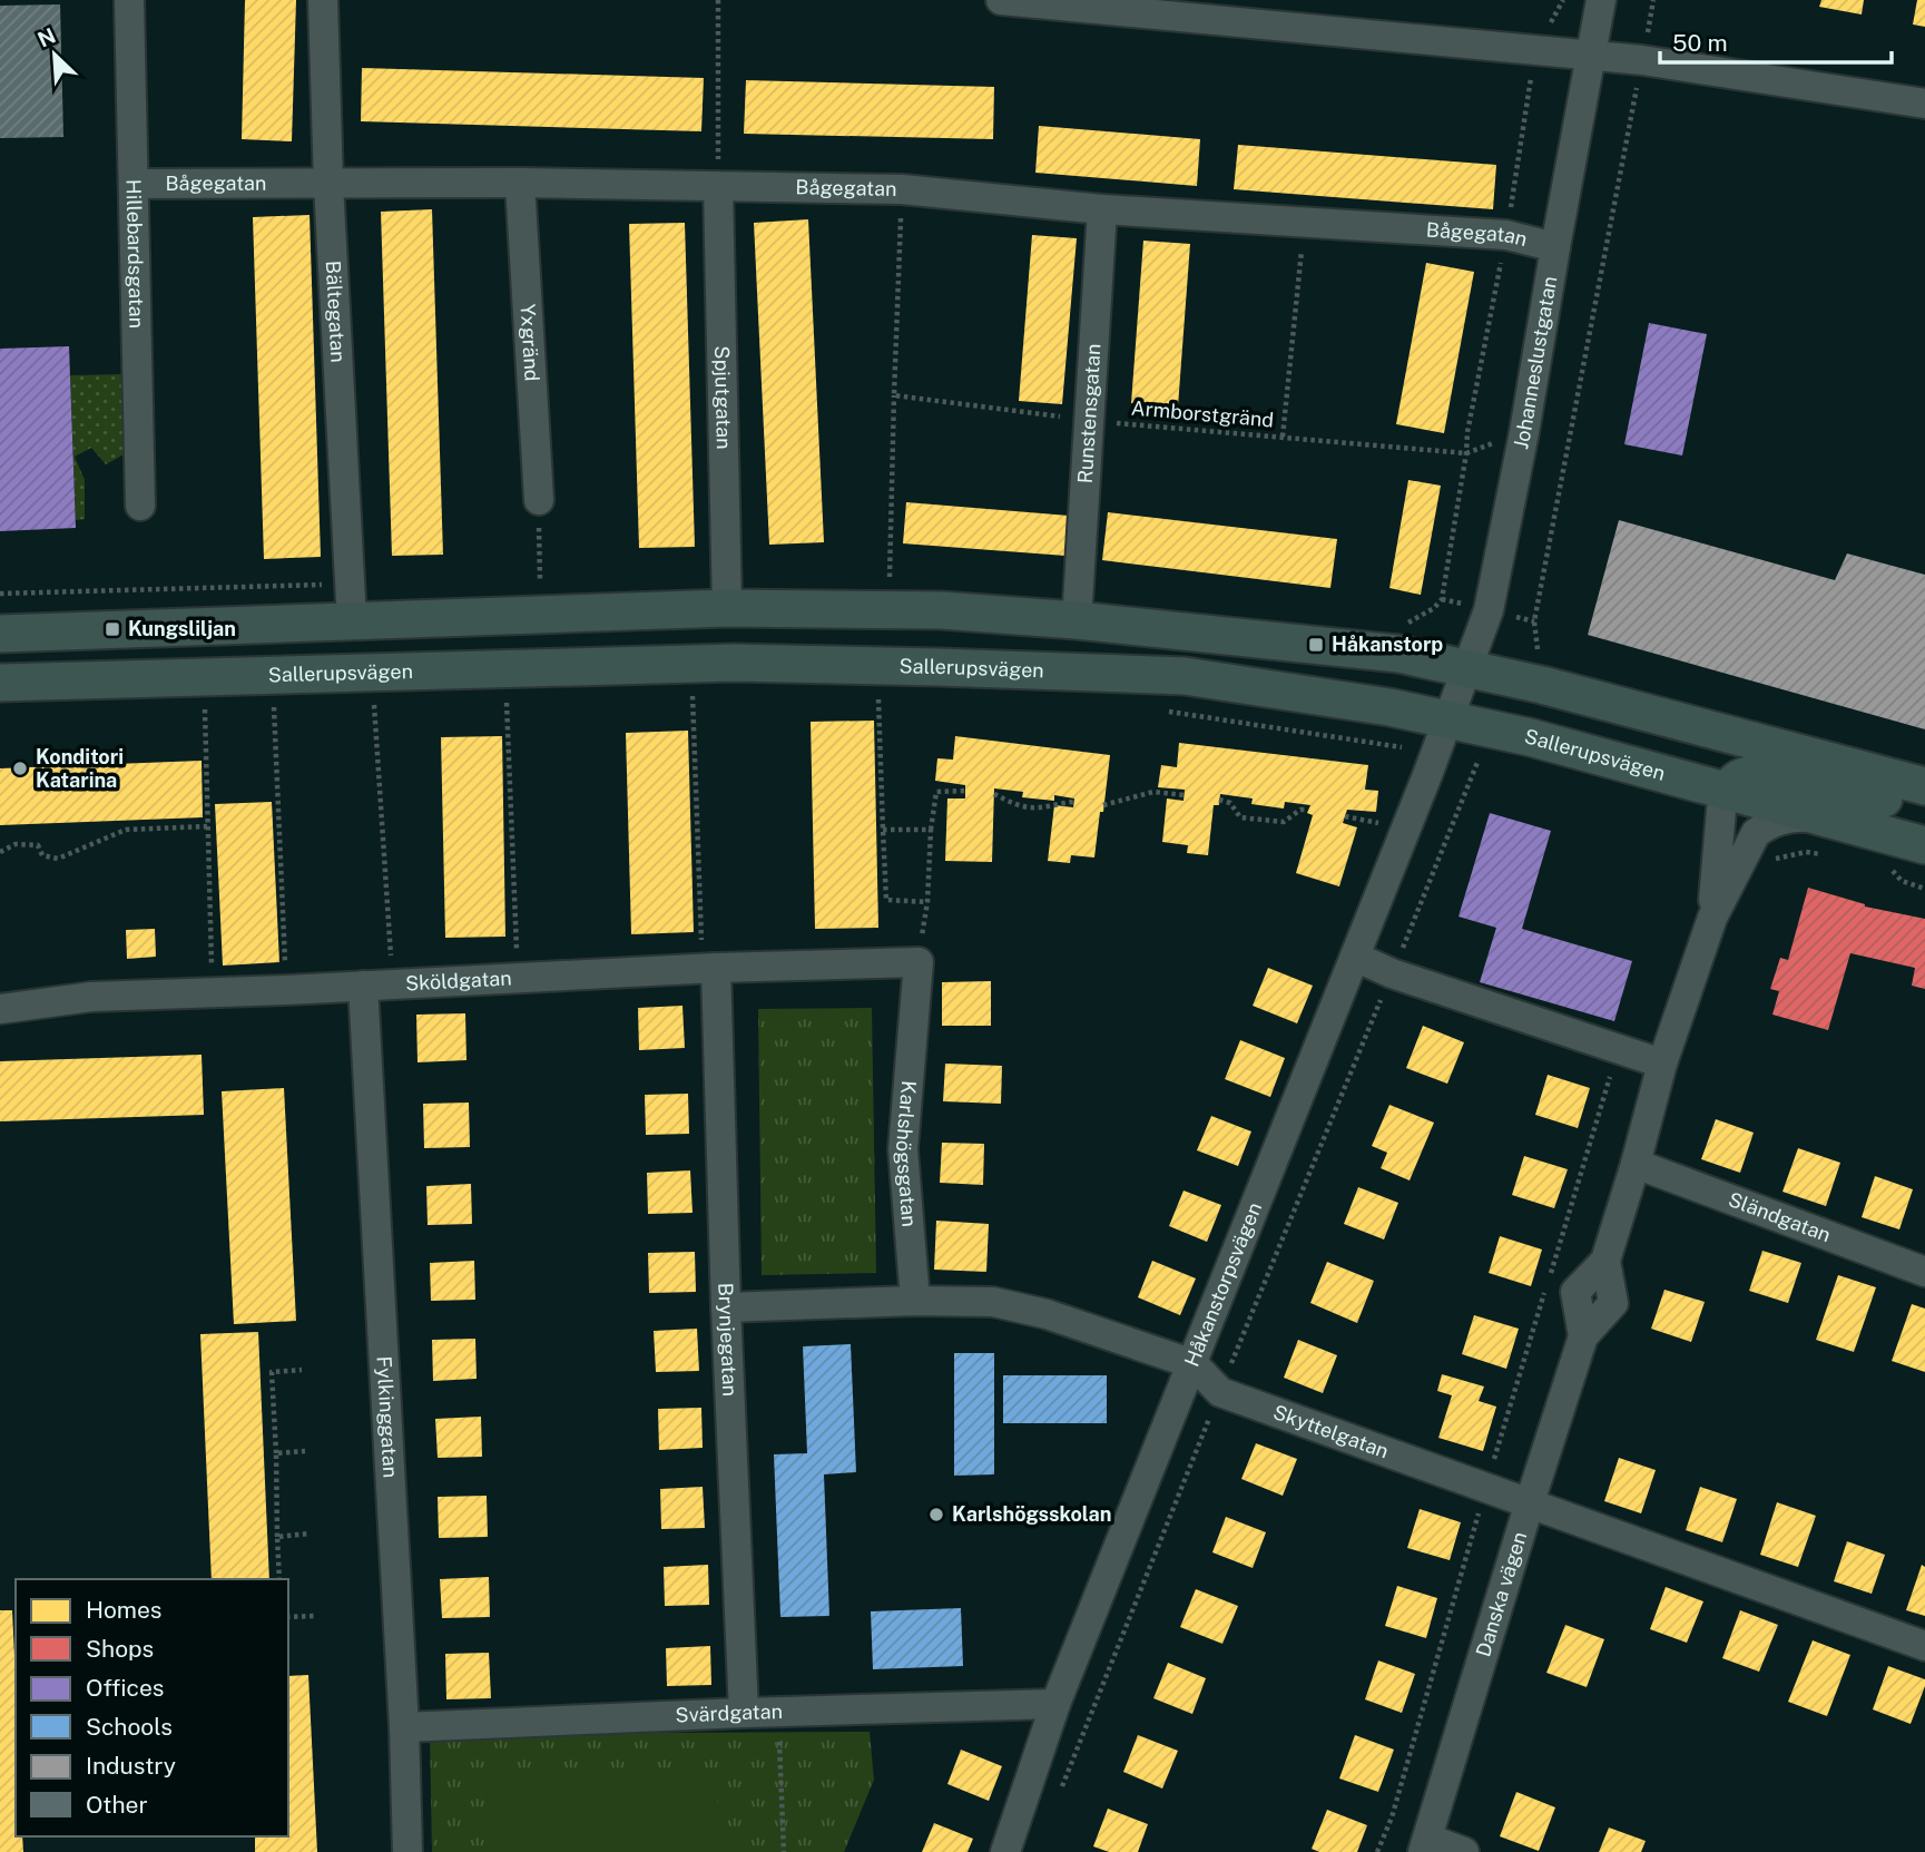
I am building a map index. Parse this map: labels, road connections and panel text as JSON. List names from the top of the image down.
{
  "streets": {
    "main road": ["Sallerupsvägen"],
    "street": [
      "Bågegatan",
      "Hillebardsgatan",
      "Bältegatan",
      "Yxgränd",
      "Johanneslustgatan",
      "Spjutgatan",
      "Runstensgatan",
      "Sköldgatan",
      "Karlshögsgatan",
      "Sländgatan",
      "Håkanstorpsvägen",
      "Brynjegatan",
      "Fylkinggatan",
      "Skyttelgatan",
      "Danska vägen",
      "Svärdgatan"
    ],
    "path": ["Armborstgränd"]
  },
  "crossings": [
    ["Bågegatan", "Hillebardsgatan"],
    ["Bågegatan", "Bältegatan"],
    ["Bågegatan", "Yxgränd"],
    ["Bågegatan", "Johanneslustgatan"],
    ["Bågegatan", "Spjutgatan"],
    ["Bågegatan", "Runstensgatan"],
    ["Johanneslustgatan", "Armborstgränd"],
    ["Johanneslustgatan", "Sallerupsvägen"],
    ["Johanneslustgatan", "Håkanstorpsvägen"],
    ["Runstensgatan", "Armborstgränd"],
    ["Sallerupsvägen", "Håkanstorpsvägen"],
    ["Sallerupsvägen", "Danska vägen"],
    ["Sköldgatan", "Karlshögsgatan"],
    ["Sköldgatan", "Brynjegatan"],
    ["Sköldgatan", "Fylkinggatan"],
    ["Karlshögsgatan", "Skyttelgatan"],
    ["Sländgatan", "Danska vägen"],
    ["Håkanstorpsvägen", "Skyttelgatan"],
    ["Håkanstorpsvägen", "Svärdgatan"],
    ["Brynjegatan", "Skyttelgatan"],
    ["Brynjegatan", "Svärdgatan"],
    ["Fylkinggatan", "Svärdgatan"],
    ["Skyttelgatan", "Danska vägen"]
  ],
  "places": {
    "transit": ["Kungsliljan", "Håkanstorp"],
    "other": ["Konditori Katarina", "Karlshögsskolan"]
  },
  "legend": [
    "Homes",
    "Shops",
    "Offices",
    "Schools",
    "Industry",
    "Other"
  ],
  "scale_bar": "50 m",
  "north": "top left"
}
